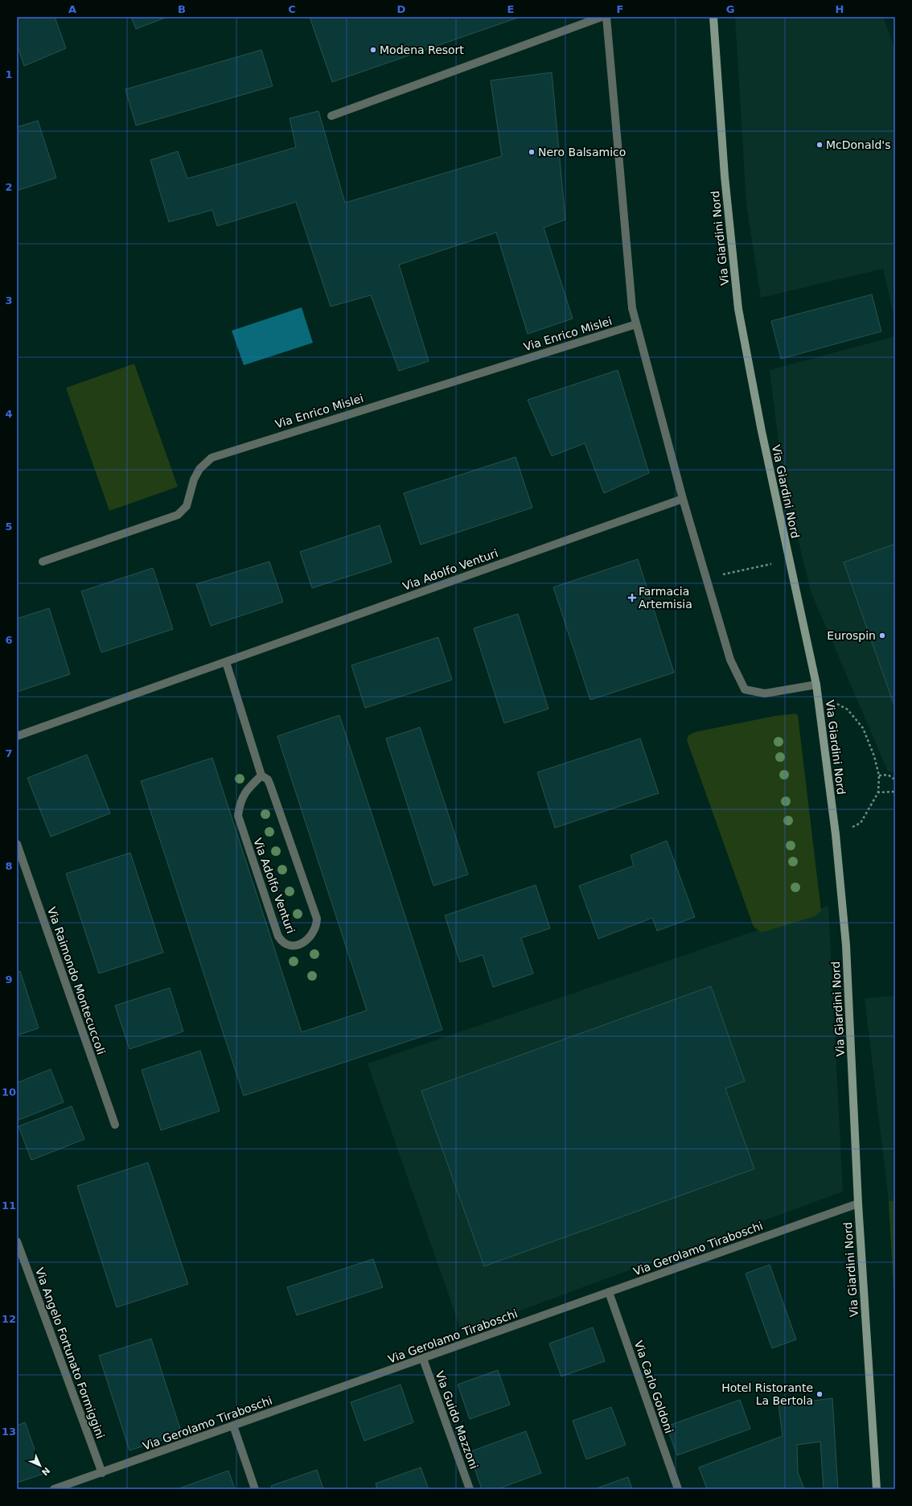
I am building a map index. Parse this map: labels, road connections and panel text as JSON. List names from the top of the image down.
{
  "streets": {
    "main road": ["Via Giardini Nord"],
    "street": [
      "Via Enrico Mislei",
      "Via Adolfo Venturi",
      "Via Raimondo Montecuccoli",
      "Via Gerolamo Tiraboschi",
      "Via Angelo Fortunato Formiggini",
      "Via Carlo Goldoni",
      "Via Guido Mazzoni"
    ]
  },
  "crossings": [
    ["Via Giardini Nord", "Via Gerolamo Tiraboschi"],
    ["Via Gerolamo Tiraboschi", "Via Angelo Fortunato Formiggini"],
    ["Via Gerolamo Tiraboschi", "Via Carlo Goldoni"],
    ["Via Gerolamo Tiraboschi", "Via Guido Mazzoni"]
  ],
  "places": {
    "other": [
      "Modena Resort",
      "McDonald's",
      "Nero Balsamico",
      "Eurospin",
      "Hotel Ristorante La Bertola"
    ],
    "health": ["Farmacia Artemisia"]
  },
  "north": "bottom right",
  "grid": {
    "columns": [
      "A",
      "B",
      "C",
      "D",
      "E",
      "F",
      "G",
      "H"
    ],
    "rows": [
      "1",
      "2",
      "3",
      "4",
      "5",
      "6",
      "7",
      "8",
      "9",
      "10",
      "11",
      "12",
      "13"
    ]
  }
}
